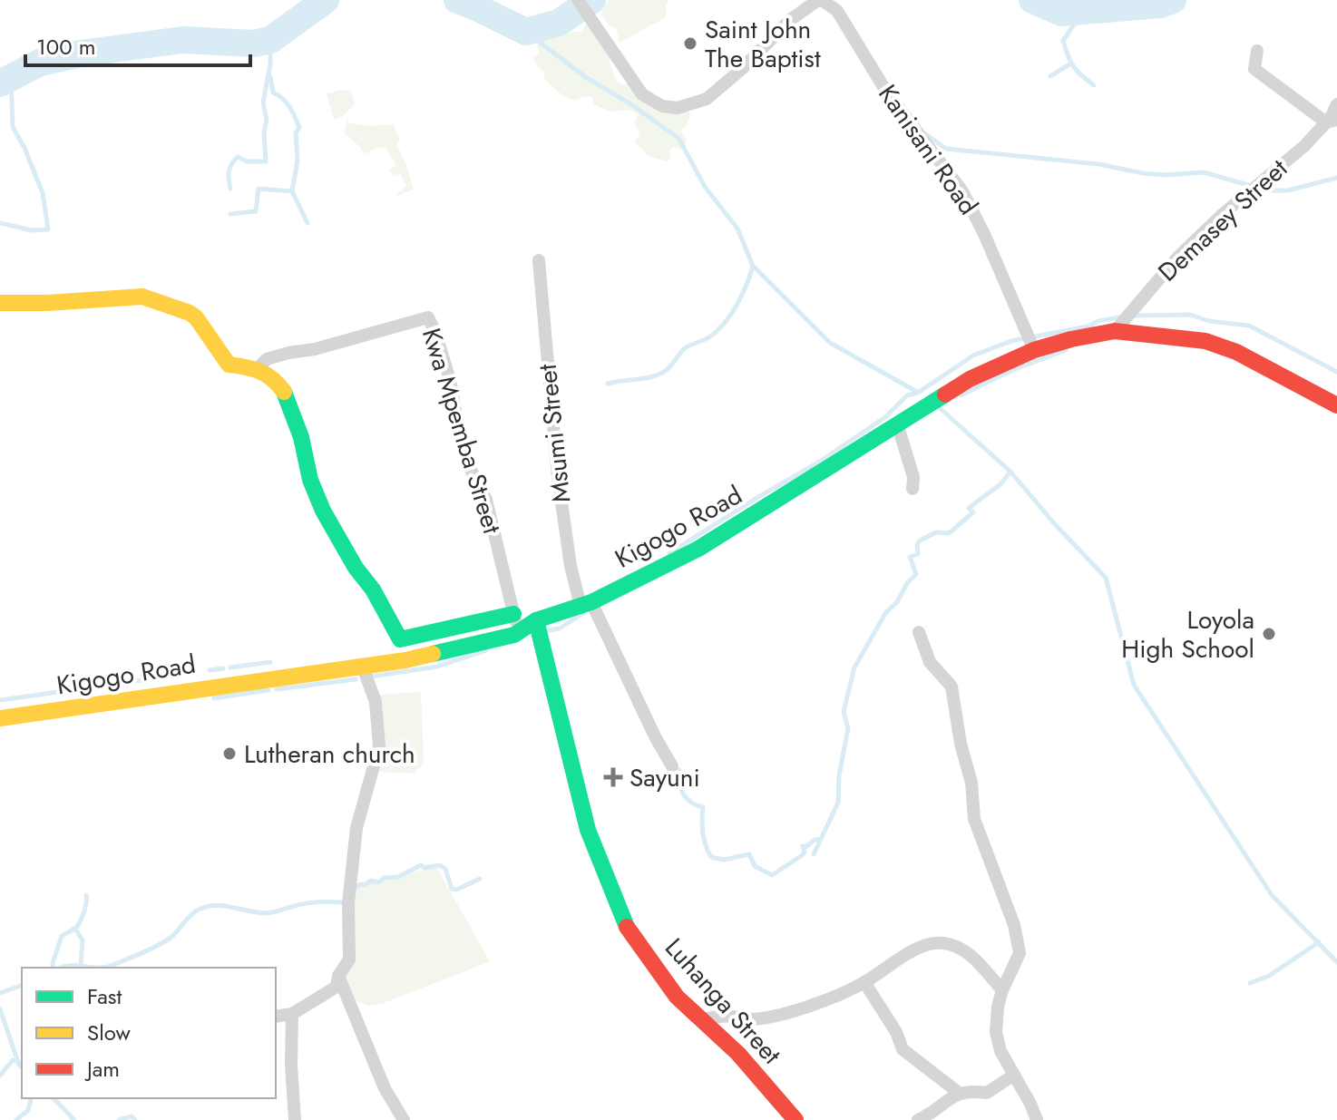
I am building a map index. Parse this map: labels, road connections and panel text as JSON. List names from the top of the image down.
{
  "streets": {
    "main road": ["Kigogo Road", "Luhanga Street"],
    "street": [
      "Kanisani Road",
      "Demasey Street",
      "Kwa Mpemba Street",
      "Msumi Street"
    ]
  },
  "crossings": [
    ["Kanisani Road", "Kigogo Road"],
    ["Demasey Street", "Kigogo Road"],
    ["Kwa Mpemba Street", "Kigogo Road"],
    ["Msumi Street", "Kigogo Road"],
    ["Kigogo Road", "Luhanga Street"]
  ],
  "places": {
    "other": ["Saint John The Baptist", "Loyola High School", "Lutheran church"],
    "health": ["Sayuni"]
  },
  "legend": ["Fast", "Slow", "Jam"],
  "scale_bar": "100 m"
}
